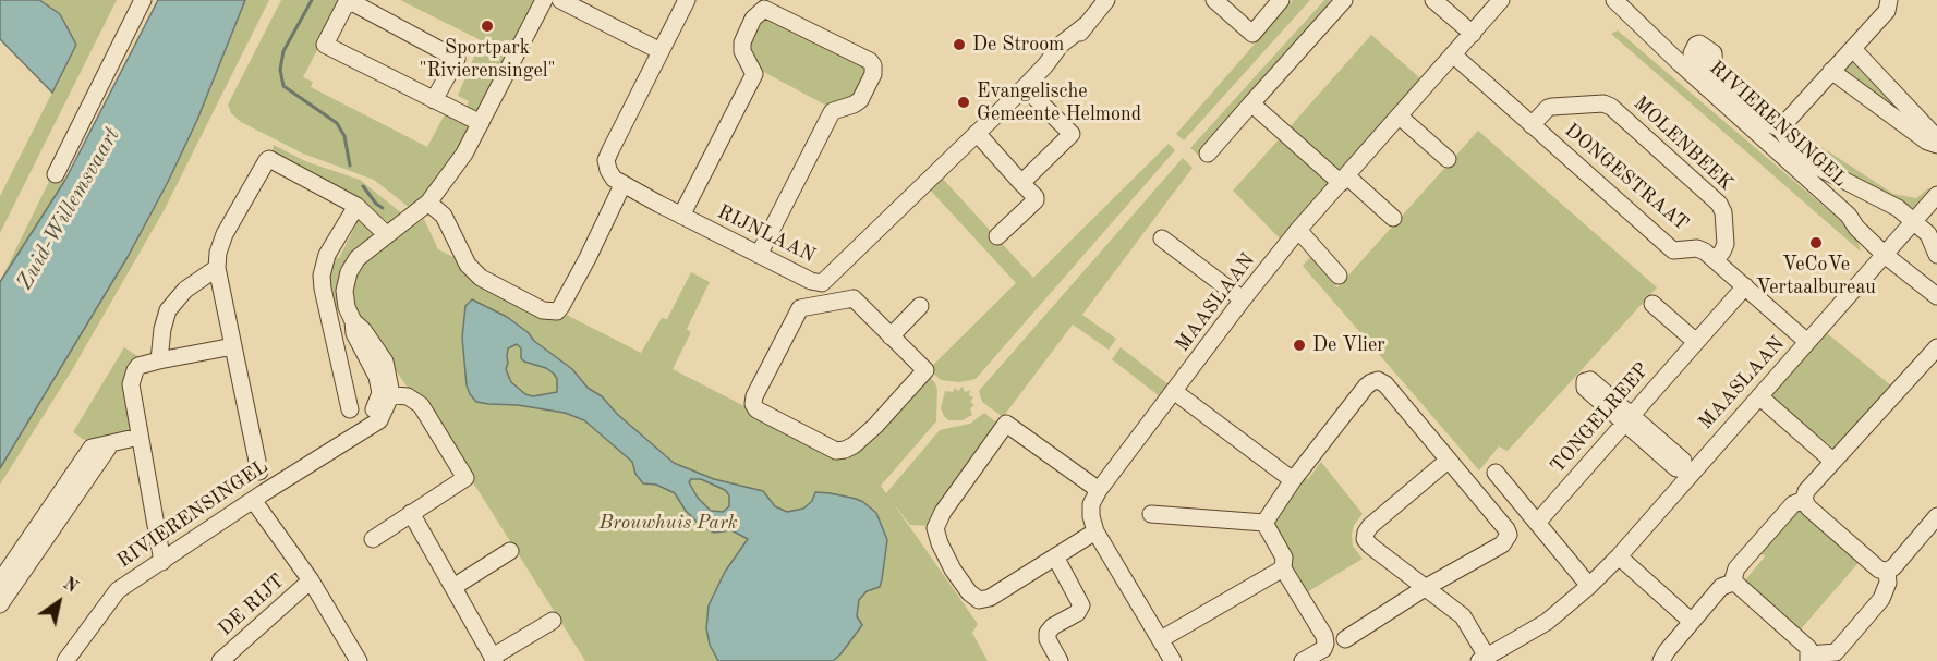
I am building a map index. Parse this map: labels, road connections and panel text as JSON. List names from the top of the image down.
{
  "streets": {
    "street": [
      "RIVIERENSINGEL",
      "MOLENBEEK",
      "DONGESTRAAT",
      "RIJNLAAN",
      "MAASLAAN",
      "TONGELREEP",
      "DE RIJT"
    ]
  },
  "crossings": [
    ["RIVIERENSINGEL", "MAASLAAN"],
    ["MOLENBEEK", "DONGESTRAAT"],
    ["DONGESTRAAT", "MAASLAAN"],
    ["DONGESTRAAT", "TONGELREEP"]
  ],
  "water": ["Zuid-Willemsvaart"],
  "parks": ["Brouwhuis Park"],
  "places": [
    "Sportpark \"Rivierensingel\"",
    "De Stroom",
    "Evangelische Gemeente Helmond",
    "VeCoVe Vertaalbureau",
    "De Vlier"
  ],
  "north": "top right"
}
